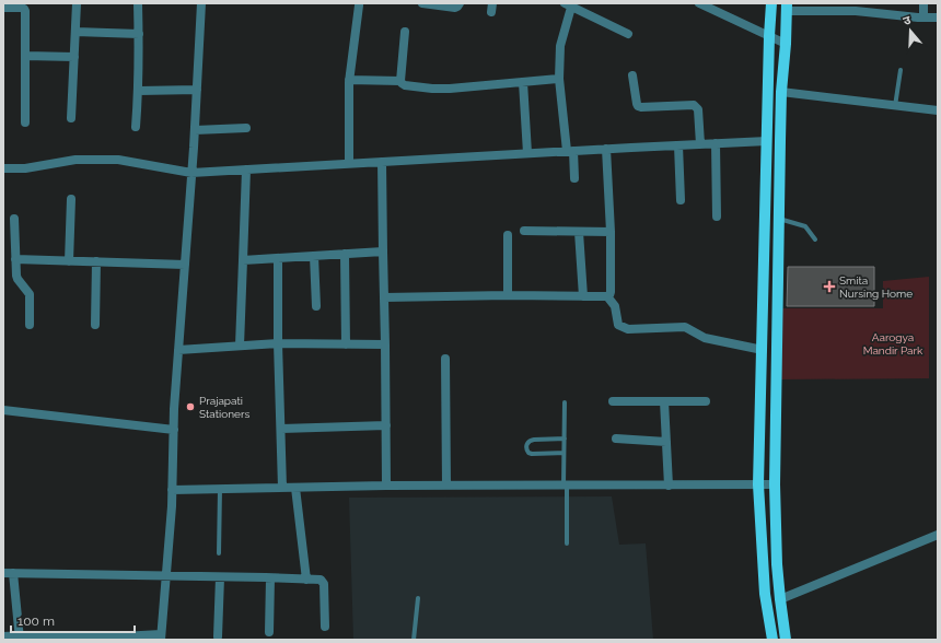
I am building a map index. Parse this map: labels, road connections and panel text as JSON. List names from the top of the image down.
{
  "parks": ["Aarogya Mandir Park"],
  "places": {
    "health": ["Smita Nursing Home"],
    "other": ["Prajapati Stationers"]
  },
  "scale_bar": "100 m",
  "north": "top"
}
